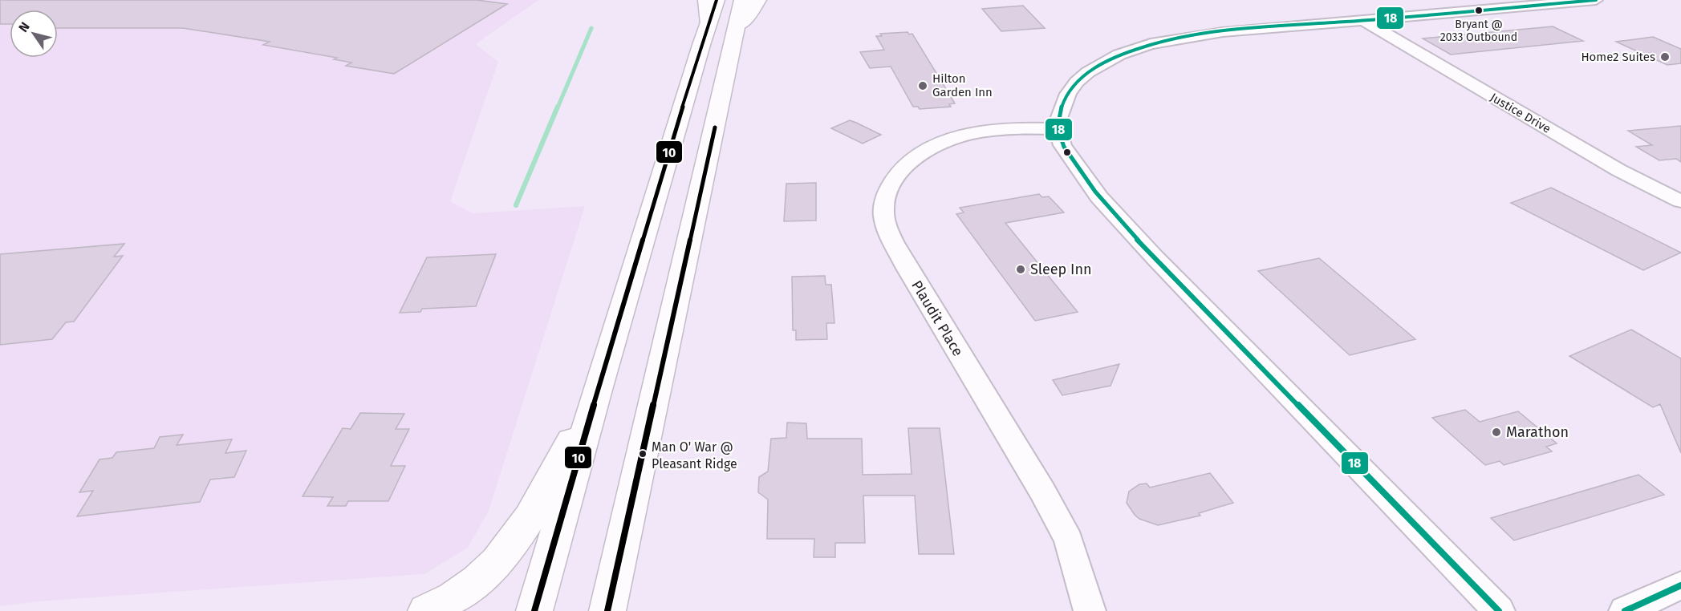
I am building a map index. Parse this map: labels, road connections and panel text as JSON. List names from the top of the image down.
{
  "streets": {
    "street": ["Justice Drive", "Plaudit Place"]
  },
  "places": [
    "Bryant @ 2033 Outbound",
    "Home2 Suites",
    "Hilton Garden Inn",
    "Sleep Inn",
    "Marathon",
    "Man O' War @ Pleasant Ridge"
  ],
  "lines": ["transit line 18", "transit line 10"],
  "north": "top left"
}
